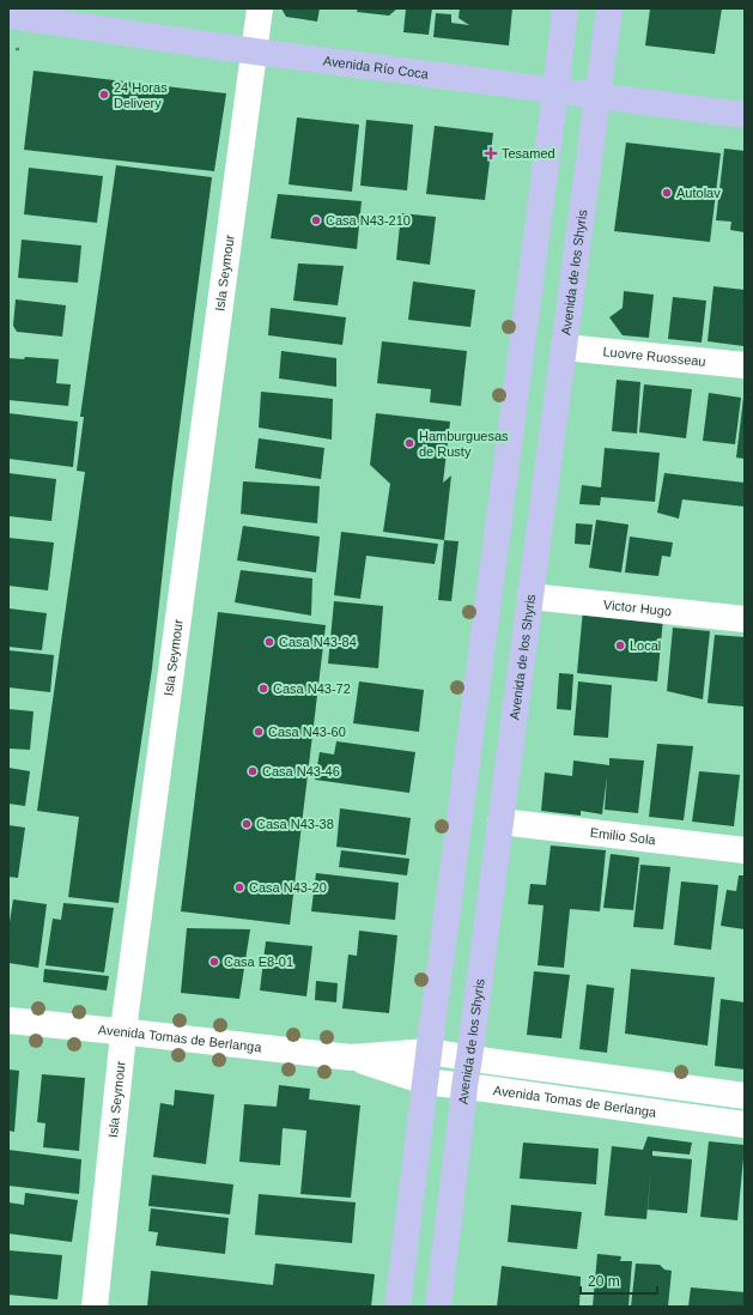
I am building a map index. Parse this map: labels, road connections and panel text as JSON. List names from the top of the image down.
{
  "streets": {
    "main road": ["Avenida Río Coca", "Avenida de los Shyris"],
    "street": [
      "Isla Seymour",
      "Luovre Ruosseau",
      "Victor Hugo",
      "Emilio Sola",
      "Avenida Tomas de Berlanga"
    ]
  },
  "crossings": [
    ["Avenida Río Coca", "Isla Seymour"],
    ["Avenida Río Coca", "Avenida de los Shyris"],
    ["Isla Seymour", "Avenida Tomas de Berlanga"],
    ["Avenida de los Shyris", "Luovre Ruosseau"],
    ["Avenida de los Shyris", "Victor Hugo"],
    ["Avenida de los Shyris", "Emilio Sola"],
    ["Avenida de los Shyris", "Avenida Tomas de Berlanga"]
  ],
  "places": {
    "other": [
      "24 Horas Delivery",
      "Autolav",
      "Casa N43-210",
      "Hamburguesas de Rusty",
      "Casa N43-84",
      "Local",
      "Casa N43-72",
      "Casa N43-60",
      "Casa N43-46",
      "Casa N43-38",
      "Casa N43-20",
      "Casa E8-01"
    ],
    "health": ["Tesamed"]
  },
  "scale_bar": "20 m"
}
